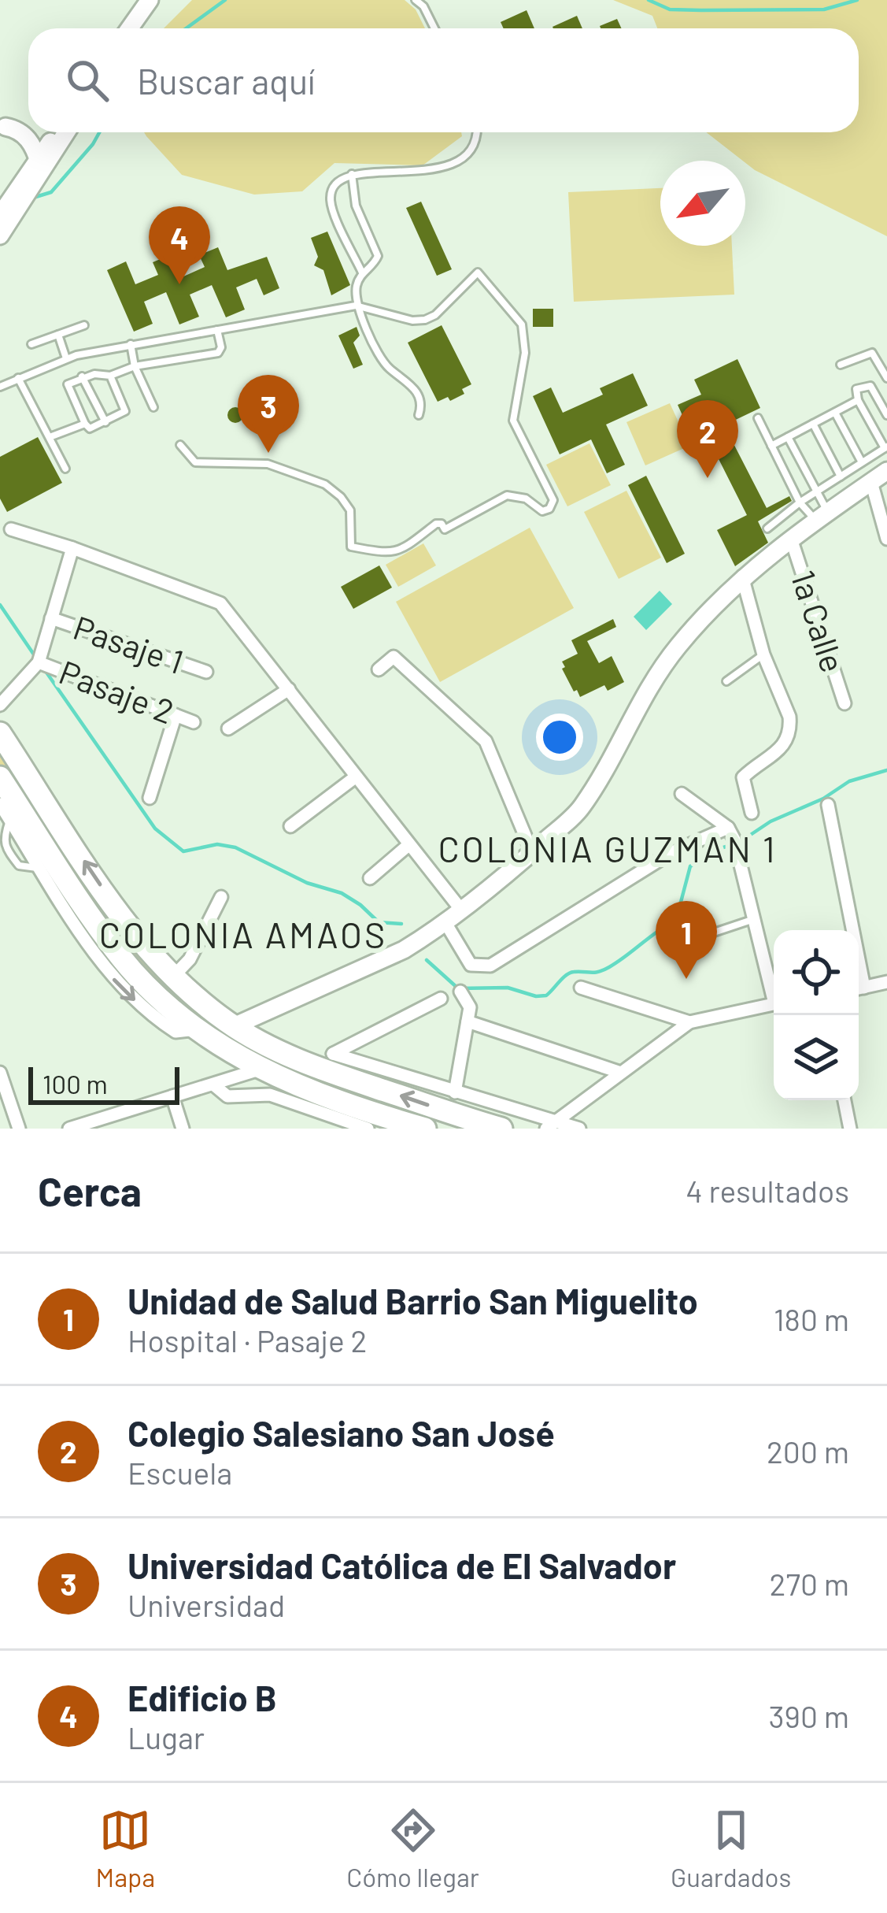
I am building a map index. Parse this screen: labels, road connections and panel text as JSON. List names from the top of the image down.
{
  "streets": {
    "street": ["1a Calle", "Pasaje 1", "Pasaje 2"]
  },
  "districts": ["COLONIA GUZMAN 1", "COLONIA AMAOS"],
  "scale_bar": "100 m",
  "north": "bottom left",
  "page": {
    "search": "Buscar aquí",
    "pins": [
      "4",
      "3",
      "2",
      "1"
    ],
    "scale": "100 m",
    "heading": ["Cerca", "4 resultados"],
    "list": [
      {
        "mark": "1",
        "name": "Unidad de Salud Barrio San Miguelito",
        "note": "Hospital · Pasaje 2",
        "value": "180 m"
      },
      {
        "mark": "2",
        "name": "Colegio Salesiano San José",
        "note": "Escuela",
        "value": "200 m"
      },
      {
        "mark": "3",
        "name": "Universidad Católica de El Salvador",
        "note": "Universidad",
        "value": "270 m"
      },
      {
        "mark": "4",
        "name": "Edificio B",
        "note": "Lugar",
        "value": "390 m"
      }
    ],
    "nav": ["Mapa", "Cómo llegar", "Guardados"]
  }
}
